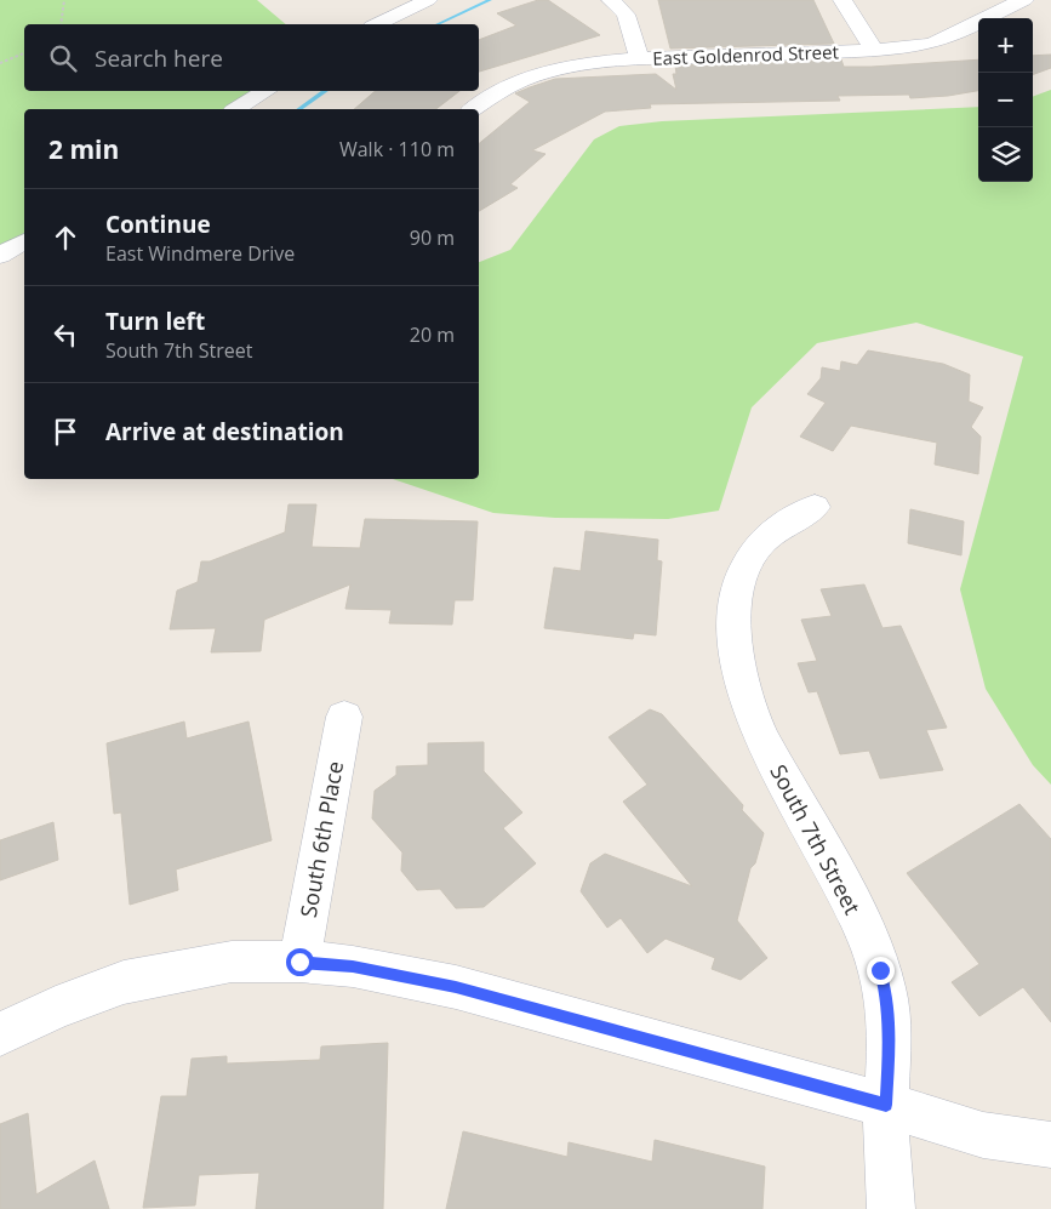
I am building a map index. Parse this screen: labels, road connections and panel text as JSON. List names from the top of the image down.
{
  "streets": {
    "street": ["East Goldenrod Street", "South 6th Place", "South 7th Street"]
  },
  "page": {
    "map_buttons": ["+", "−"],
    "search": "Search here",
    "heading": ["2 min", "Walk · 110 m"],
    "list": [
      ["Continue", "East Windmere Drive", "90 m"],
      ["Turn left", "South 7th Street", "20 m"],
      "Arrive at destination"
    ]
  }
}
